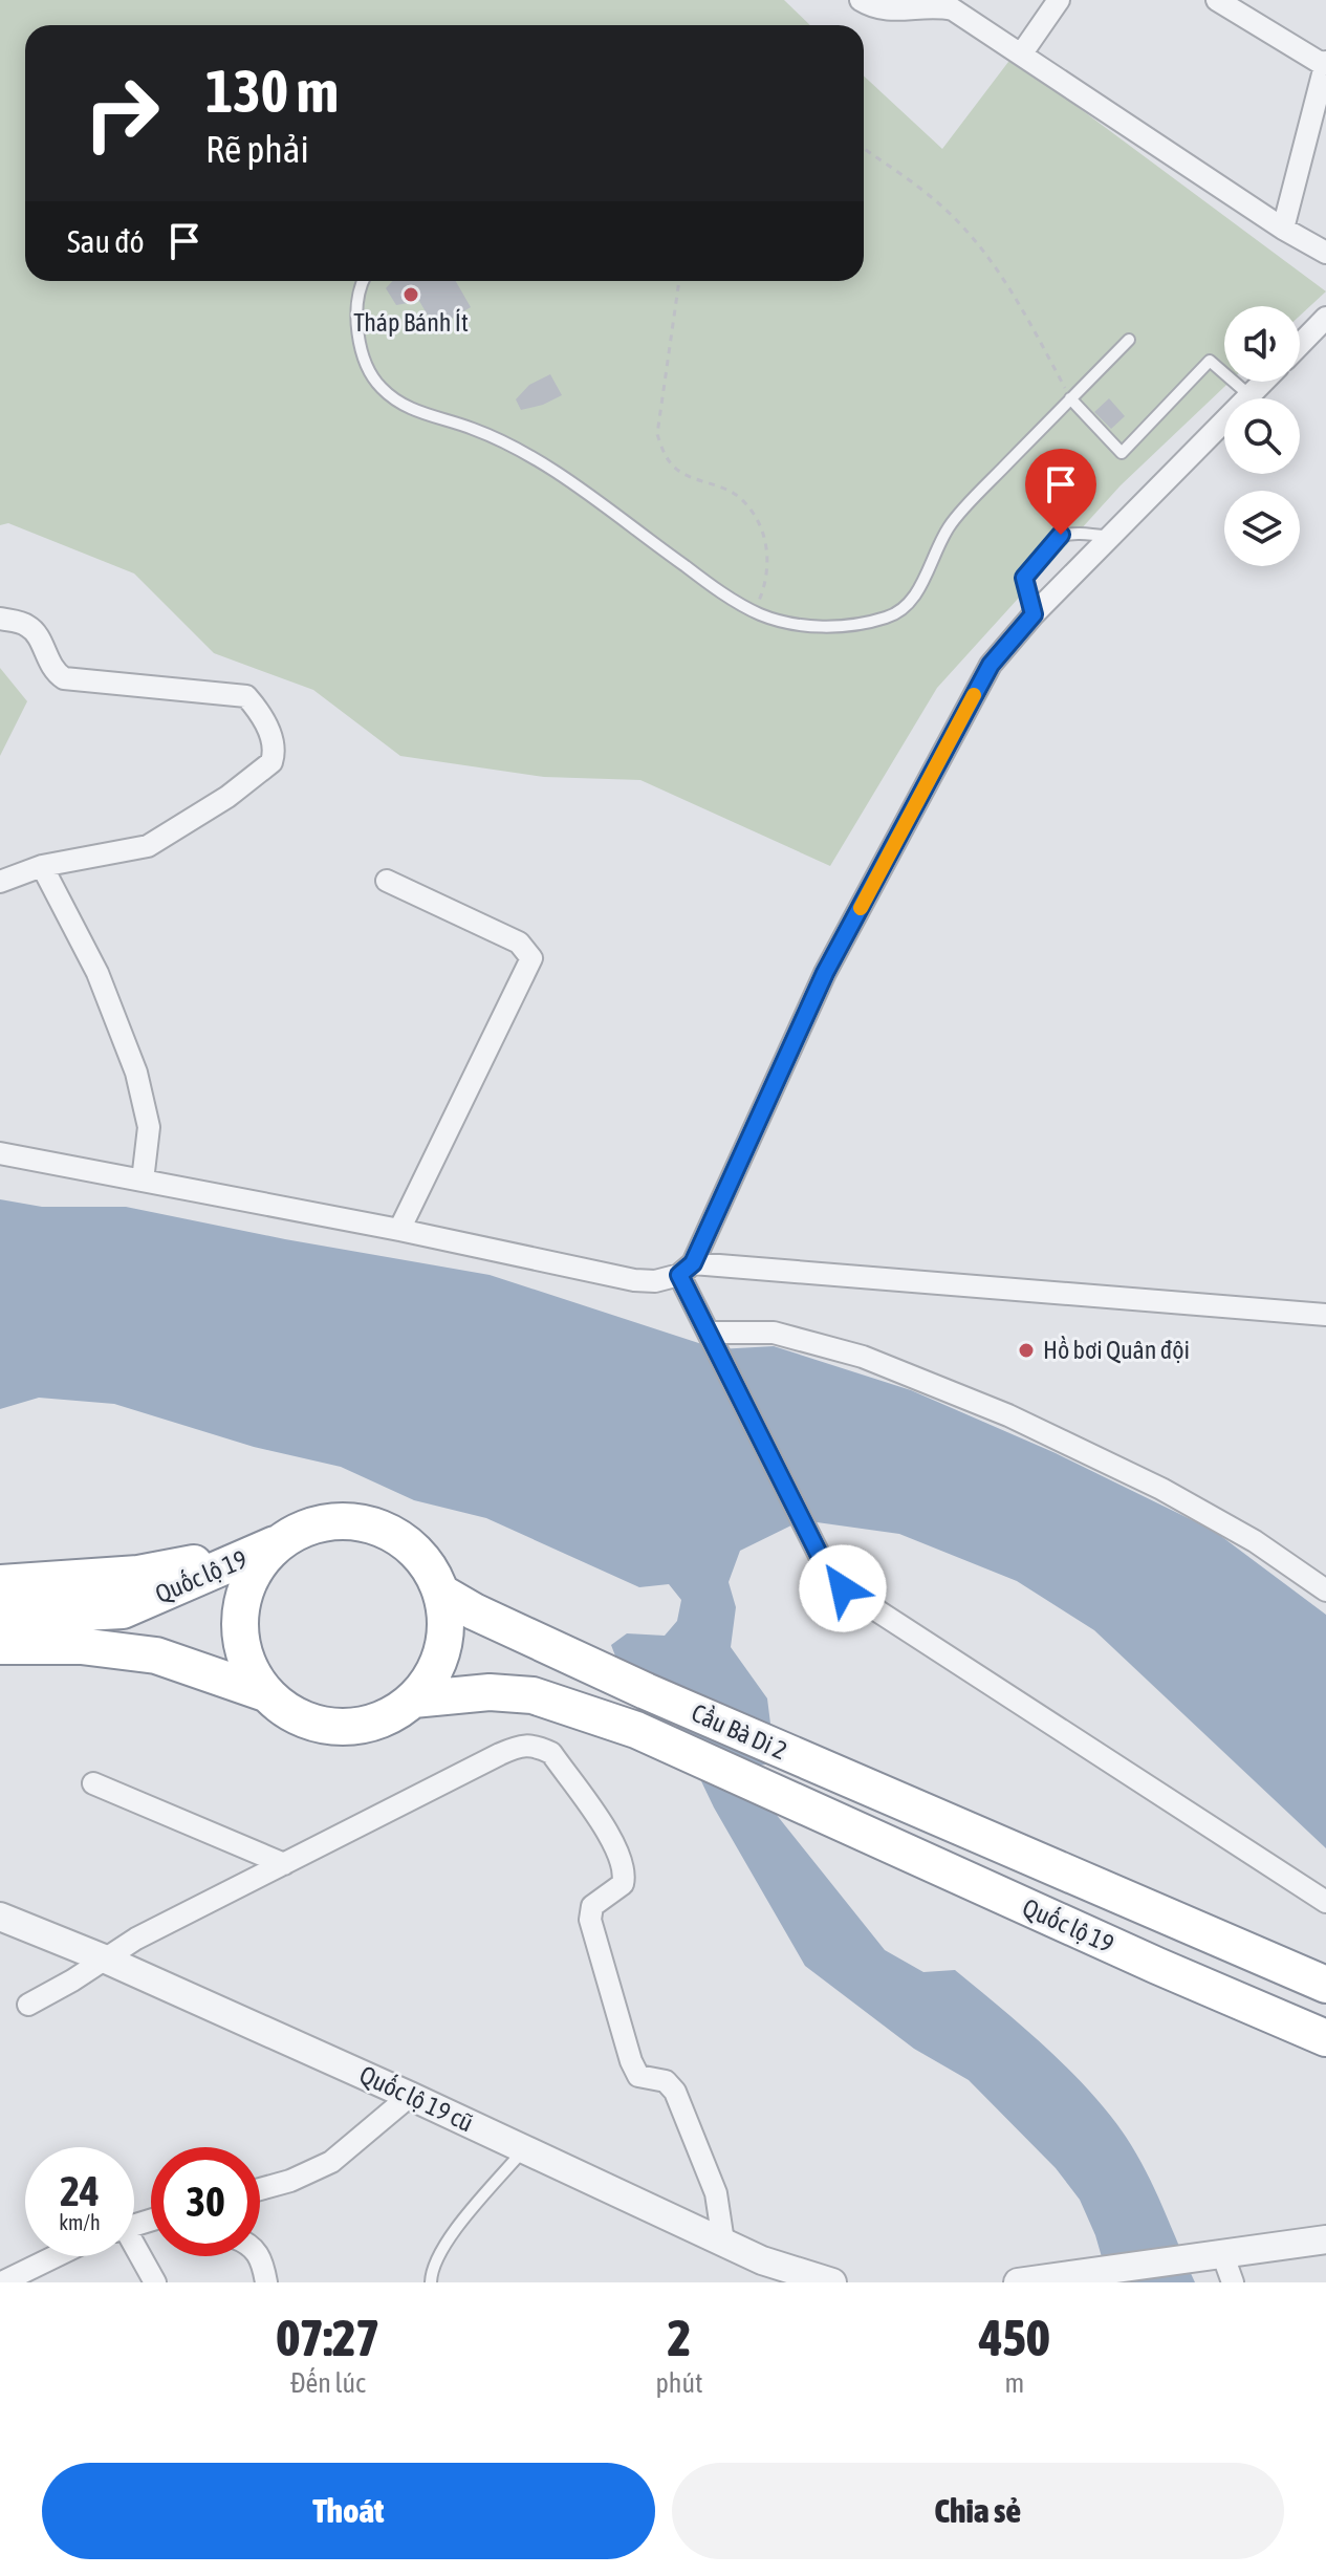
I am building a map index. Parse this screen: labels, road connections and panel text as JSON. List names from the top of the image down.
{
  "streets": {
    "highway": ["Quốc lộ 19", "Cầu Bà Di 2"],
    "street": ["Quốc lộ 19 cũ"]
  },
  "crossings": [
    ["Quốc lộ 19", "Cầu Bà Di 2"]
  ],
  "places": ["Tháp Bánh Ít", "Hồ bơi Quân đội"],
  "page": {
    "turn": ["130 m", "Rẽ phải"],
    "then": "Sau đó",
    "speed": "24 km/h",
    "limit": "30",
    "eta": [
      "07:27",
      "Đến lúc",
      "2",
      "phút",
      "450",
      "m"
    ],
    "buttons": ["Thoát", "Chia sẻ"]
  }
}
